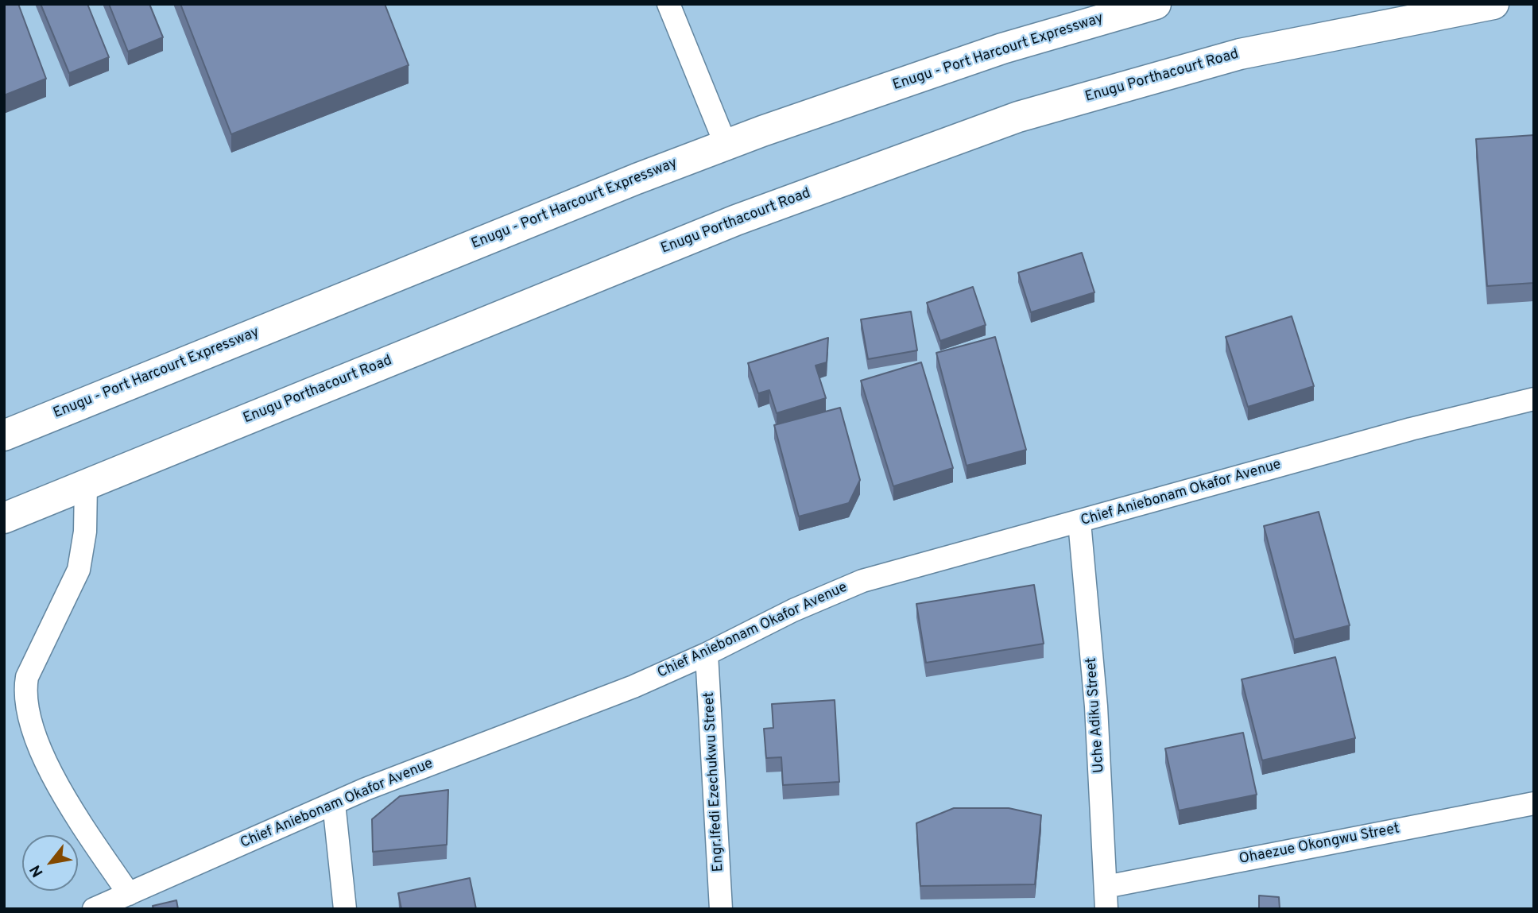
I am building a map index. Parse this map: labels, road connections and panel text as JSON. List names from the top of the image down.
{
  "streets": {
    "highway": ["Enugu - Port Harcourt Expressway", "Enugu Porthacourt Road"],
    "street": [
      "Chief Aniebonam Okafor Avenue",
      "Uche Adiku Street",
      "Engr.Ifedi Ezechukwu Street",
      "Ohaezue Okongwu Street"
    ]
  },
  "crossings": [
    ["Chief Aniebonam Okafor Avenue", "Uche Adiku Street"],
    ["Chief Aniebonam Okafor Avenue", "Engr.Ifedi Ezechukwu Street"],
    ["Uche Adiku Street", "Ohaezue Okongwu Street"]
  ],
  "north": "bottom left"
}
